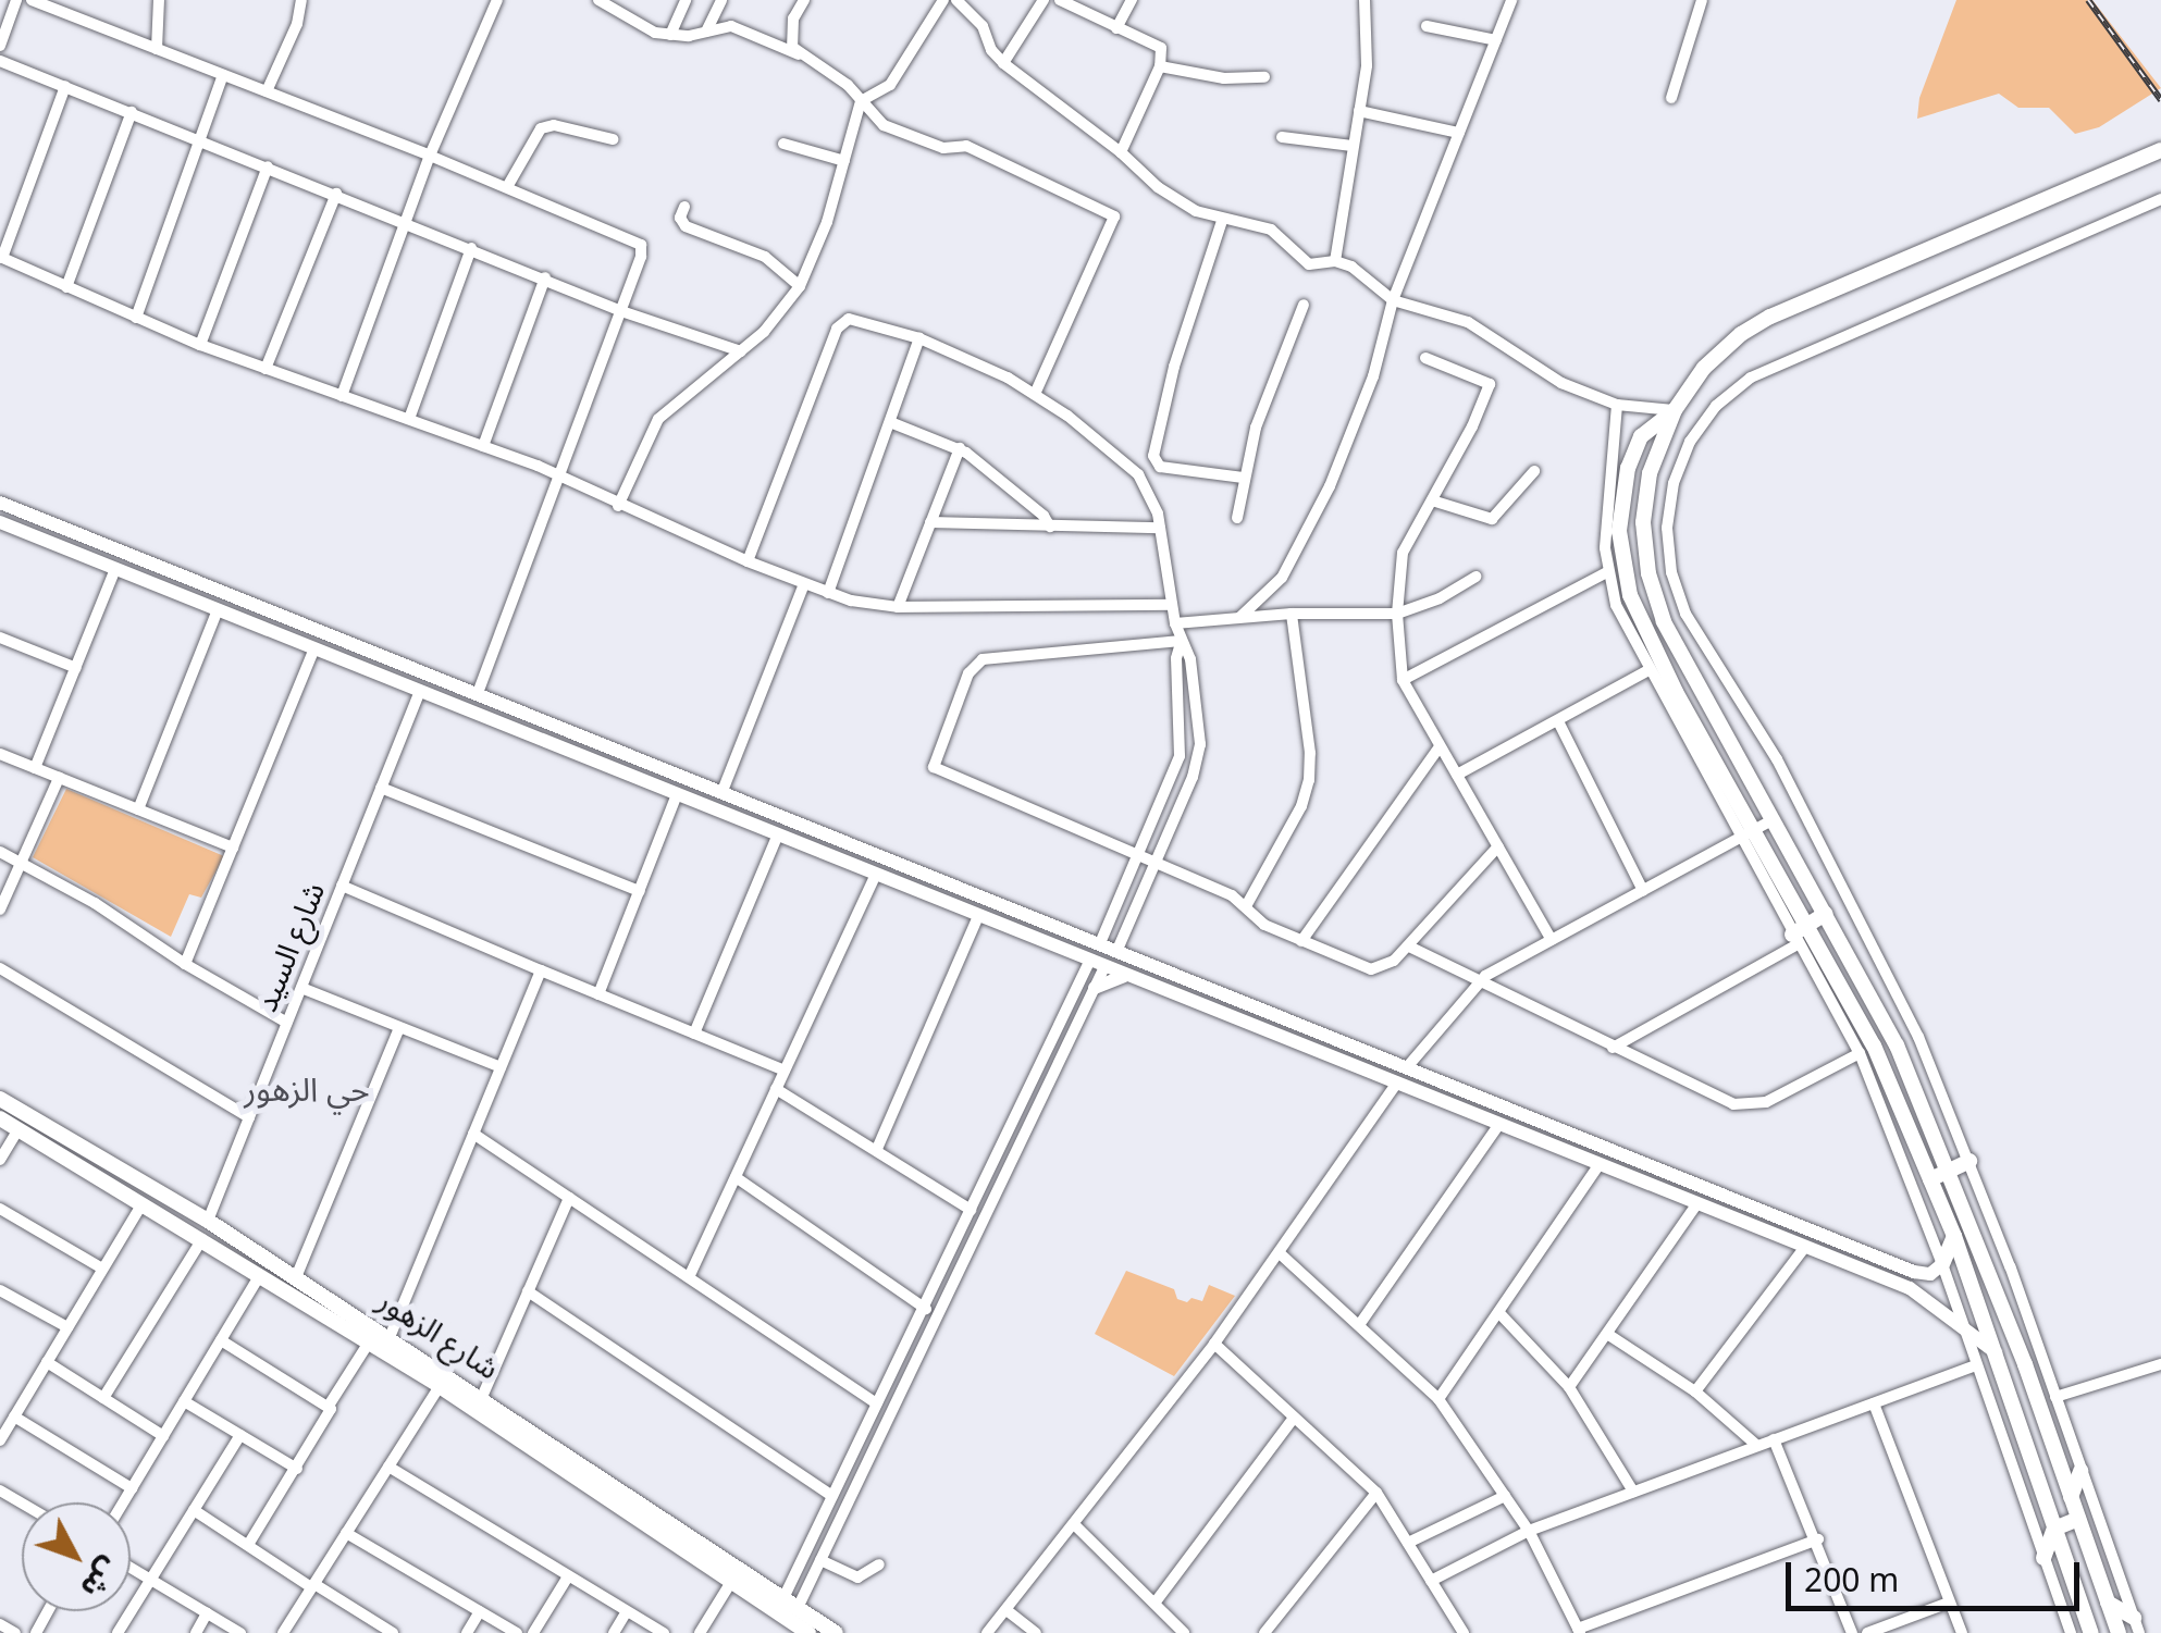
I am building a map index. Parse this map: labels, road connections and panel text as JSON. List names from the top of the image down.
{
  "streets": {
    "main road": ["شارع الزهور"],
    "street": ["شارع السيد"]
  },
  "crossings": [
    ["شارع السيد", "شارع الزهور"]
  ],
  "districts": ["حي الزهور"],
  "scale_bar": "200 m",
  "north": "bottom right"
}
